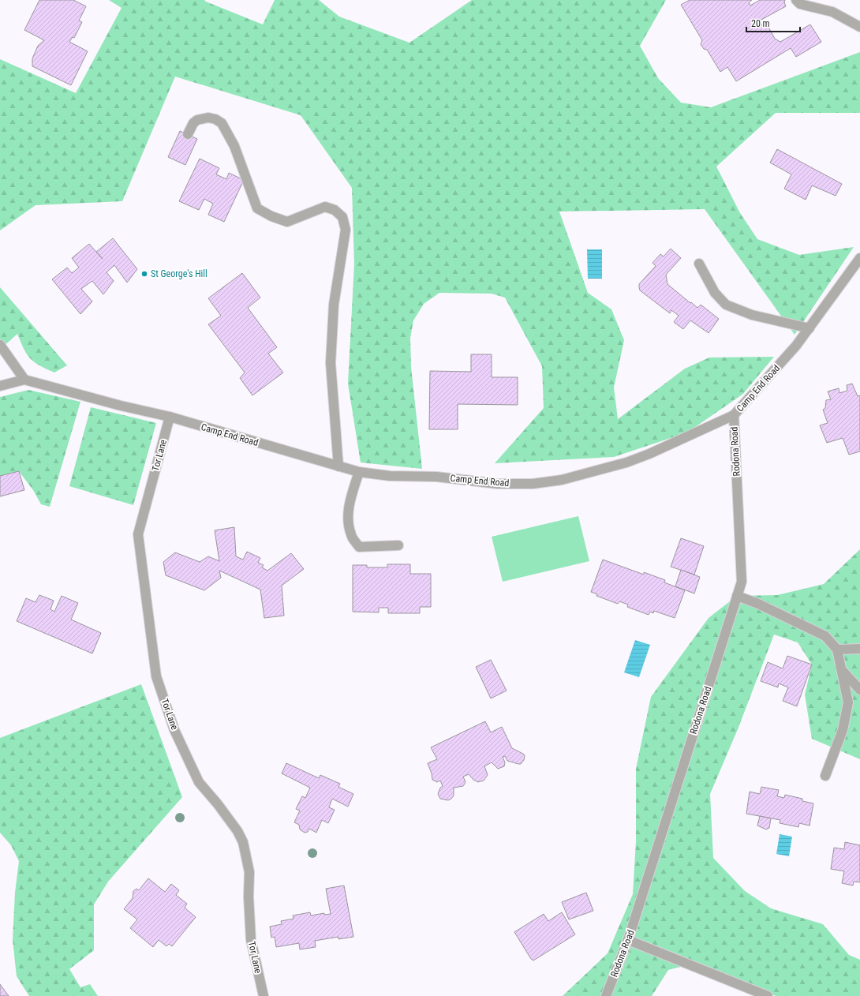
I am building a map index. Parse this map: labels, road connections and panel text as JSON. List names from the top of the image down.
{
  "streets": {
    "street": ["Camp End Road", "Rodona Road", "Tor Lane"]
  },
  "crossings": [
    ["Camp End Road", "Rodona Road"],
    ["Camp End Road", "Tor Lane"]
  ],
  "places": ["St George's Hill"],
  "scale_bar": "20 m"
}
